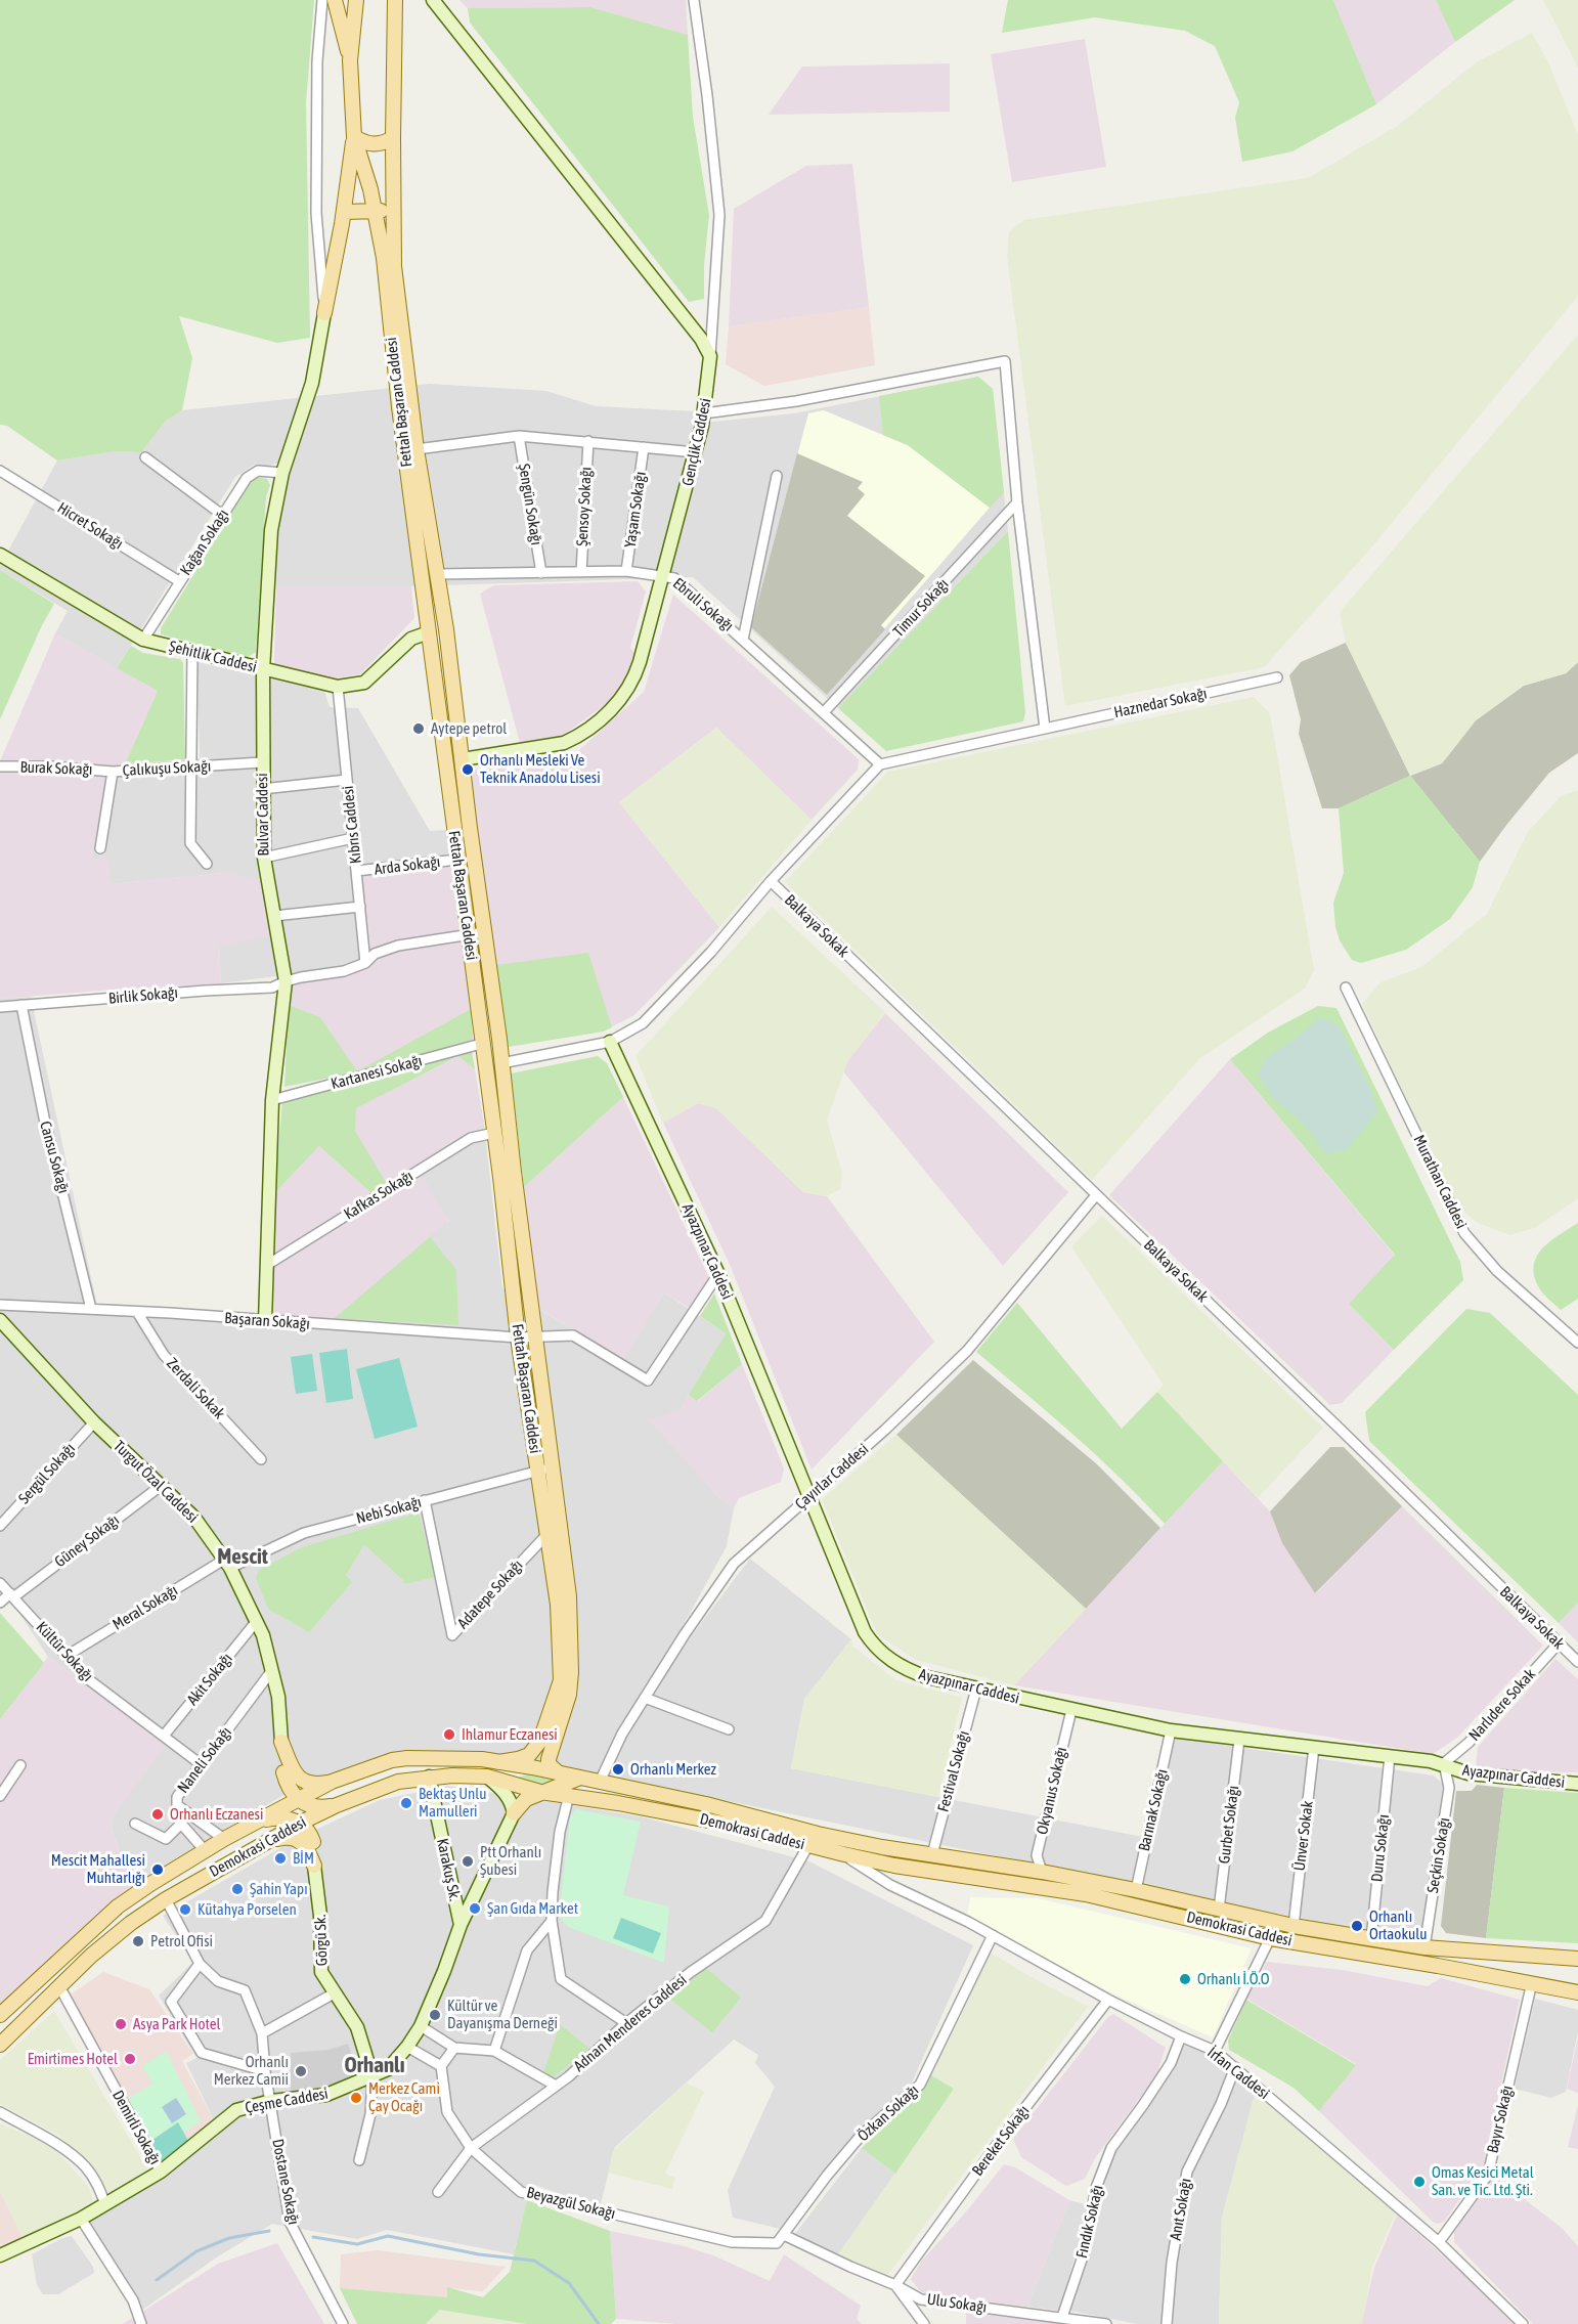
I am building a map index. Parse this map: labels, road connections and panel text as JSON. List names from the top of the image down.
{
  "streets": {
    "main road": ["Fettah Başaran Caddesi", "Demokrasi Caddesi"],
    "street": [
      "Gençlik Caddesi",
      "Şengün Sokağı",
      "Şensoy Sokağı",
      "Yaşam Sokağı",
      "Hicret Sokağı",
      "Kağan Sokağı",
      "Ebruli Sokağı",
      "Timur Sokağı",
      "Şehitlik Caddesi",
      "Haznedar Sokağı",
      "Burak Sokağı",
      "Çalıkuşu Sokağı",
      "Bulvar Caddesi",
      "Kıbrıs Caddesi",
      "Arda Sokağı",
      "Balkaya Sokak",
      "Birlik Sokağı",
      "Kartanesi Sokağı",
      "Cansu Sokağı",
      "Murathan Caddesi",
      "Kafkas Sokağı",
      "Ayazpınar Caddesi",
      "Başaran Sokağı",
      "Zerdali Sokak",
      "Sergül Sokağı",
      "Çayırlar Caddesi",
      "Turgut Özal Caddesi",
      "Nebi Sokağı",
      "Güney Sokağı",
      "Adatepe Sokağı",
      "Meral Sokağı",
      "Kültür Sokağı",
      "Akit Sokağı",
      "Narlıdere Sokak",
      "Naneli Sokağı",
      "Festival Sokağı",
      "Okyanus Sokağı",
      "Barınak Sokağı",
      "Gurbet Sokağı",
      "Ünver Sokak",
      "Duru Sokağı",
      "Seçkin Sokağı",
      "Karakuş Sk.",
      "Görgü Sk.",
      "Adnan Menderes Caddesi",
      "İrfan Caddesi",
      "Çeşme Caddesi",
      "Özkan Sokağı",
      "Bayır Sokağı",
      "Demirli Sokağı",
      "Bereket Sokağı",
      "Dostane Sokağı",
      "Beyazgül Sokağı",
      "Anıt Sokağı",
      "Fındık Sokağı",
      "Ulu Sokağı"
    ]
  },
  "crossings": [
    ["Fettah Başaran Caddesi", "Gençlik Caddesi"],
    ["Fettah Başaran Caddesi", "Ebruli Sokağı"],
    ["Fettah Başaran Caddesi", "Şehitlik Caddesi"],
    ["Fettah Başaran Caddesi", "Arda Sokağı"],
    ["Fettah Başaran Caddesi", "Birlik Sokağı"],
    ["Fettah Başaran Caddesi", "Kartanesi Sokağı"],
    ["Fettah Başaran Caddesi", "Kafkas Sokağı"],
    ["Fettah Başaran Caddesi", "Başaran Sokağı"],
    ["Fettah Başaran Caddesi", "Nebi Sokağı"],
    ["Fettah Başaran Caddesi", "Adatepe Sokağı"],
    ["Fettah Başaran Caddesi", "Demokrasi Caddesi"],
    ["Gençlik Caddesi", "Ebruli Sokağı"],
    ["Şengün Sokağı", "Ebruli Sokağı"],
    ["Şensoy Sokağı", "Ebruli Sokağı"],
    ["Yaşam Sokağı", "Ebruli Sokağı"],
    ["Hicret Sokağı", "Kağan Sokağı"],
    ["Kağan Sokağı", "Şehitlik Caddesi"],
    ["Kağan Sokağı", "Bulvar Caddesi"],
    ["Ebruli Sokağı", "Timur Sokağı"],
    ["Ebruli Sokağı", "Haznedar Sokağı"],
    ["Şehitlik Caddesi", "Bulvar Caddesi"],
    ["Şehitlik Caddesi", "Kıbrıs Caddesi"],
    ["Burak Sokağı", "Çalıkuşu Sokağı"],
    ["Çalıkuşu Sokağı", "Bulvar Caddesi"],
    ["Bulvar Caddesi", "Birlik Sokağı"],
    ["Bulvar Caddesi", "Kartanesi Sokağı"],
    ["Bulvar Caddesi", "Kafkas Sokağı"],
    ["Bulvar Caddesi", "Başaran Sokağı"],
    ["Kıbrıs Caddesi", "Arda Sokağı"],
    ["Kıbrıs Caddesi", "Birlik Sokağı"],
    ["Balkaya Sokak", "Çayırlar Caddesi"],
    ["Balkaya Sokak", "Narlıdere Sokak"],
    ["Birlik Sokağı", "Cansu Sokağı"],
    ["Cansu Sokağı", "Başaran Sokağı"],
    ["Ayazpınar Caddesi", "Başaran Sokağı"],
    ["Ayazpınar Caddesi", "Çayırlar Caddesi"],
    ["Ayazpınar Caddesi", "Narlıdere Sokak"],
    ["Ayazpınar Caddesi", "Festival Sokağı"],
    ["Ayazpınar Caddesi", "Okyanus Sokağı"],
    ["Ayazpınar Caddesi", "Barınak Sokağı"],
    ["Ayazpınar Caddesi", "Gurbet Sokağı"],
    ["Ayazpınar Caddesi", "Ünver Sokak"],
    ["Ayazpınar Caddesi", "Duru Sokağı"],
    ["Ayazpınar Caddesi", "Seçkin Sokağı"],
    ["Başaran Sokağı", "Zerdali Sokak"],
    ["Sergül Sokağı", "Turgut Özal Caddesi"],
    ["Çayırlar Caddesi", "Demokrasi Caddesi"],
    ["Turgut Özal Caddesi", "Nebi Sokağı"],
    ["Turgut Özal Caddesi", "Güney Sokağı"],
    ["Turgut Özal Caddesi", "Meral Sokağı"],
    ["Turgut Özal Caddesi", "Akit Sokağı"],
    ["Turgut Özal Caddesi", "Naneli Sokağı"],
    ["Nebi Sokağı", "Adatepe Sokağı"],
    ["Nebi Sokağı", "Meral Sokağı"],
    ["Güney Sokağı", "Kültür Sokağı"],
    ["Meral Sokağı", "Kültür Sokağı"],
    ["Kültür Sokağı", "Akit Sokağı"],
    ["Kültür Sokağı", "Naneli Sokağı"],
    ["Narlıdere Sokak", "Seçkin Sokağı"],
    ["Naneli Sokağı", "Demokrasi Caddesi"],
    ["Festival Sokağı", "Demokrasi Caddesi"],
    ["Okyanus Sokağı", "Demokrasi Caddesi"],
    ["Barınak Sokağı", "Demokrasi Caddesi"],
    ["Gurbet Sokağı", "Demokrasi Caddesi"],
    ["Demokrasi Caddesi", "Ünver Sokak"],
    ["Demokrasi Caddesi", "Duru Sokağı"],
    ["Demokrasi Caddesi", "Seçkin Sokağı"],
    ["Demokrasi Caddesi", "Karakuş Sk."],
    ["Demokrasi Caddesi", "Adnan Menderes Caddesi"],
    ["Demokrasi Caddesi", "İrfan Caddesi"],
    ["Demokrasi Caddesi", "Bayır Sokağı"],
    ["Demokrasi Caddesi", "Demirli Sokağı"],
    ["Karakuş Sk.", "Çeşme Caddesi"],
    ["Görgü Sk.", "Çeşme Caddesi"],
    ["Adnan Menderes Caddesi", "Beyazgül Sokağı"],
    ["İrfan Caddesi", "Özkan Sokağı"],
    ["İrfan Caddesi", "Bayır Sokağı"],
    ["İrfan Caddesi", "Bereket Sokağı"],
    ["İrfan Caddesi", "Anıt Sokağı"],
    ["İrfan Caddesi", "Fındık Sokağı"],
    ["Çeşme Caddesi", "Demirli Sokağı"],
    ["Çeşme Caddesi", "Dostane Sokağı"],
    ["Özkan Sokağı", "Beyazgül Sokağı"],
    ["Özkan Sokağı", "Ulu Sokağı"],
    ["Bereket Sokağı", "Ulu Sokağı"],
    ["Fındık Sokağı", "Ulu Sokağı"]
  ],
  "districts": ["Mescit", "Orhanlı"],
  "places": [
    "Aytepe petrol",
    "Orhanlı Mesleki Ve Teknik Anadolu Lisesi",
    "Ihlamur Eczanesi",
    "Orhanlı Merkez",
    "Bektaş Unlu Mamulleri",
    "Orhanlı Eczanesi",
    "BİM",
    "Ptt Orhanlı Şubesi",
    "Mescit Mahallesi Muhtarlığı",
    "Şahin Yapı",
    "Şan Gıda Market",
    "Kütahya Porselen",
    "Orhanlı Ortaokulu",
    "Petrol Ofisi",
    "Orhanlı İ.Ö.O",
    "Kültür ve Dayanışma Derneği",
    "Asya Park Hotel",
    "Emirtimes Hotel",
    "Orhanlı Merkez Camii",
    "Merkez Cami Çay Ocağı",
    "Omas Kesici Metal San. ve Tic. Ltd. Şti."
  ]
}
